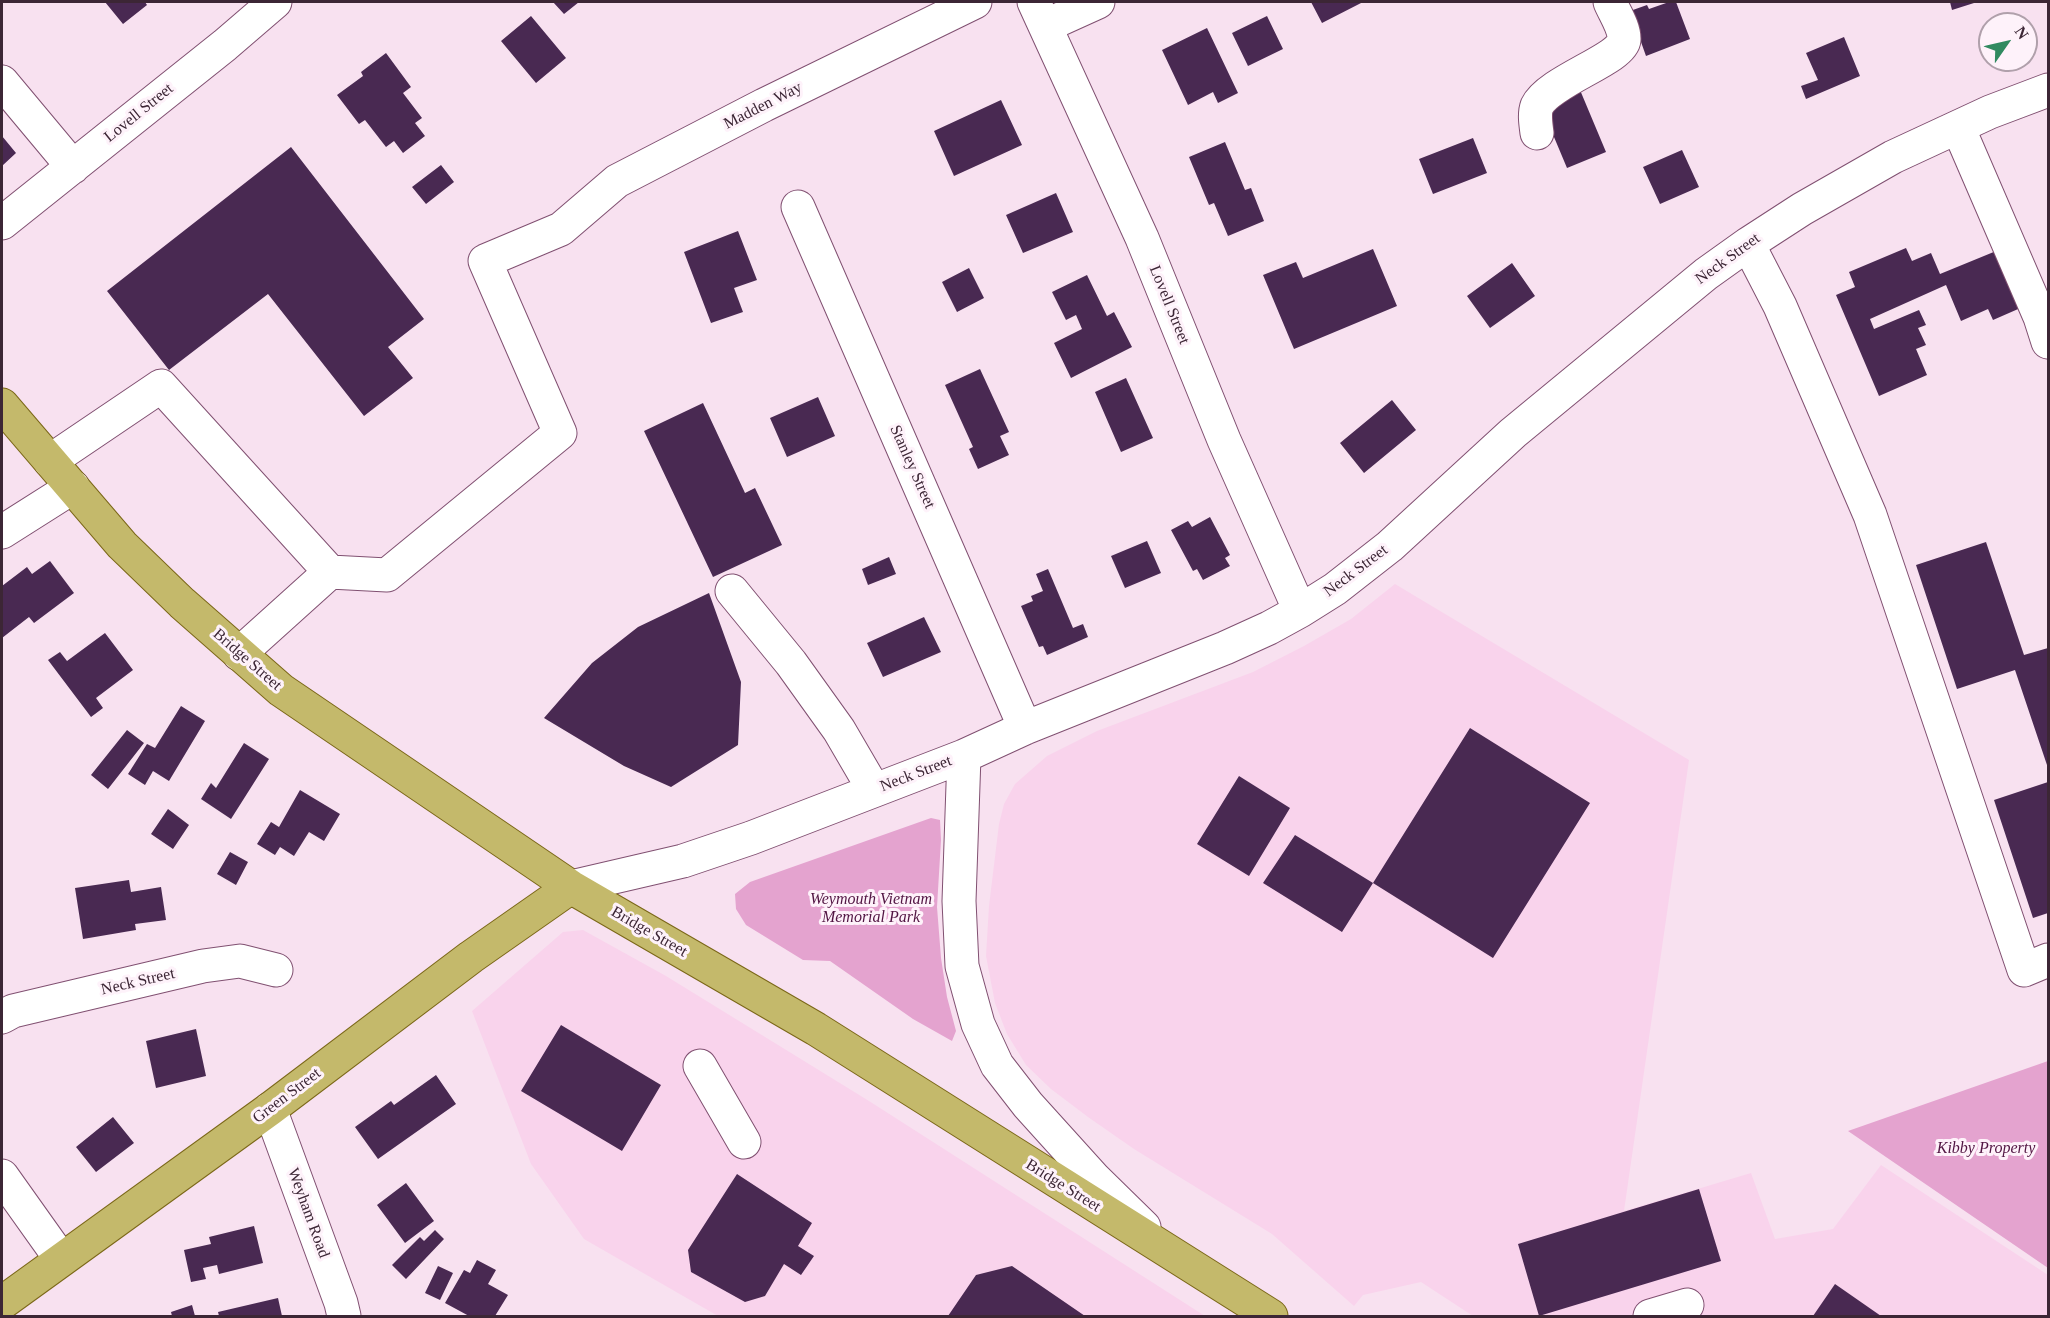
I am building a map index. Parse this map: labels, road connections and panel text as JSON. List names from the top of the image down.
{
  "streets": {
    "main road": ["Bridge Street", "Green Street"],
    "street": [
      "Madden Way",
      "Lovell Street",
      "Neck Street",
      "Stanley Street",
      "Weyham Road"
    ]
  },
  "crossings": [
    ["Lovell Street", "Neck Street"],
    ["Neck Street", "Stanley Street"],
    ["Neck Street", "Bridge Street"],
    ["Neck Street", "Green Street"],
    ["Bridge Street", "Green Street"],
    ["Green Street", "Weyham Road"]
  ],
  "parks": ["Weymouth Vietnam Memorial Park", "Kibby Property"],
  "north": "top right"
}
